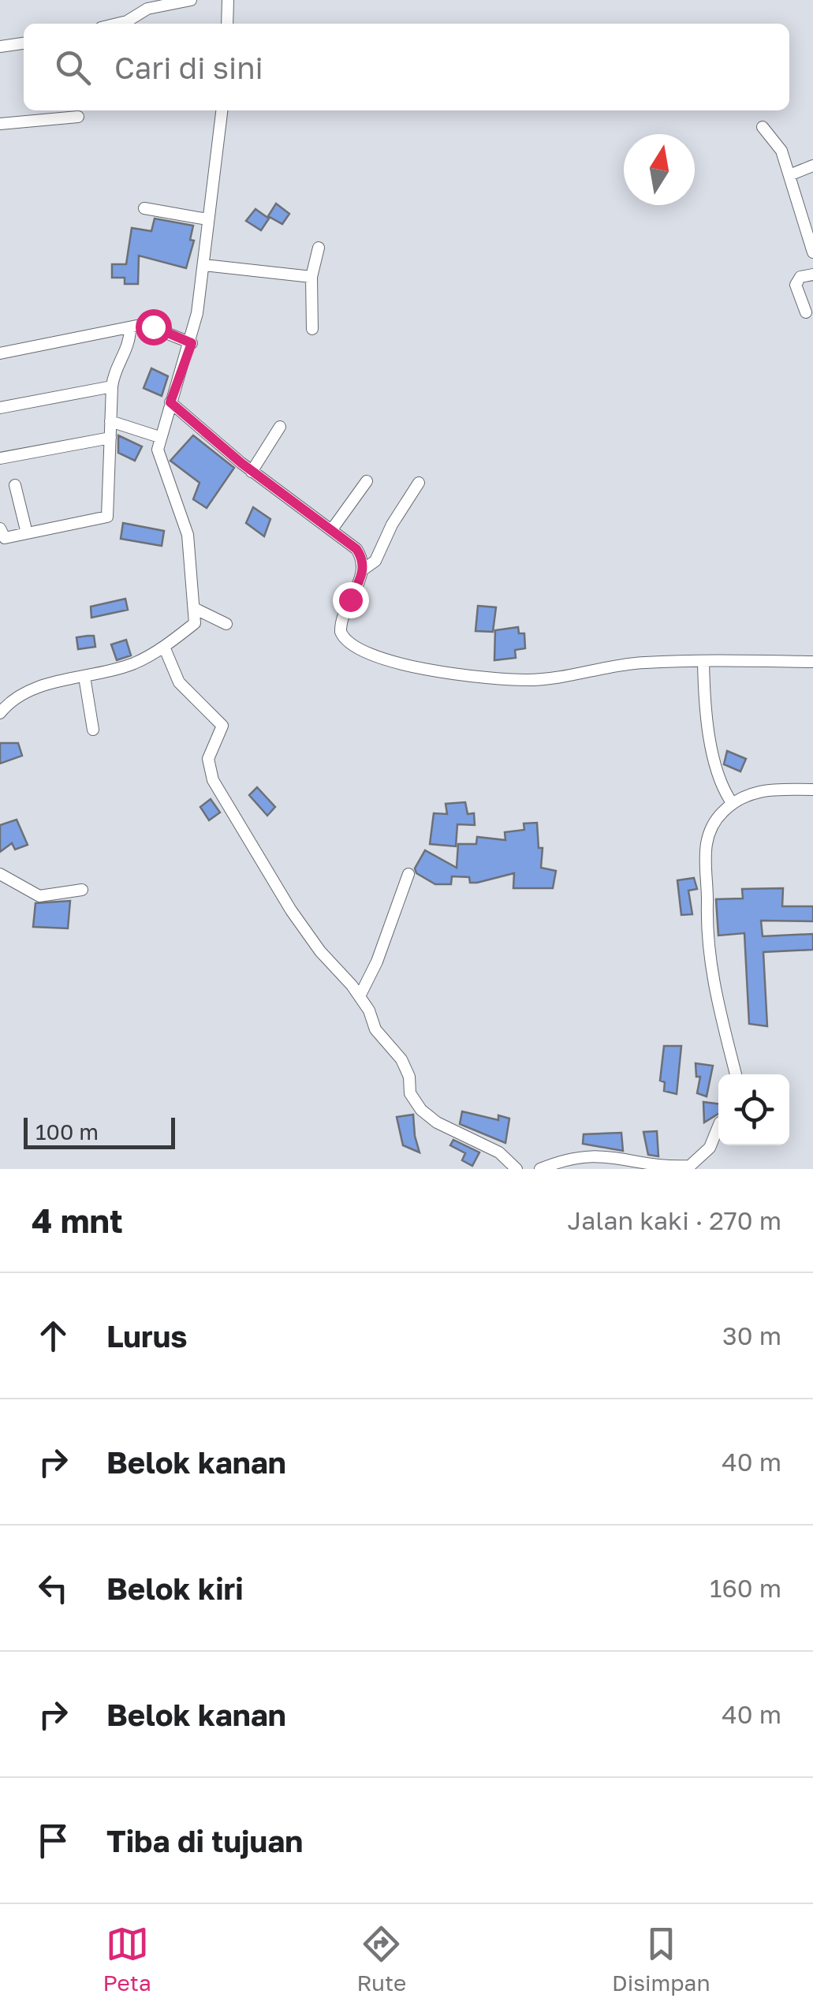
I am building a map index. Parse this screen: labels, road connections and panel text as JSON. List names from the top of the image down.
{
  "scale_bar": "100 m",
  "north": "top",
  "page": {
    "search": "Cari di sini",
    "scale": "100 m",
    "heading": ["4 mnt", "Jalan kaki · 270 m"],
    "list": [
      ["Lurus", "30 m"],
      ["Belok kanan", "40 m"],
      ["Belok kiri", "160 m"],
      ["Belok kanan", "40 m"],
      "Tiba di tujuan"
    ],
    "nav": ["Peta", "Rute", "Disimpan"]
  }
}
